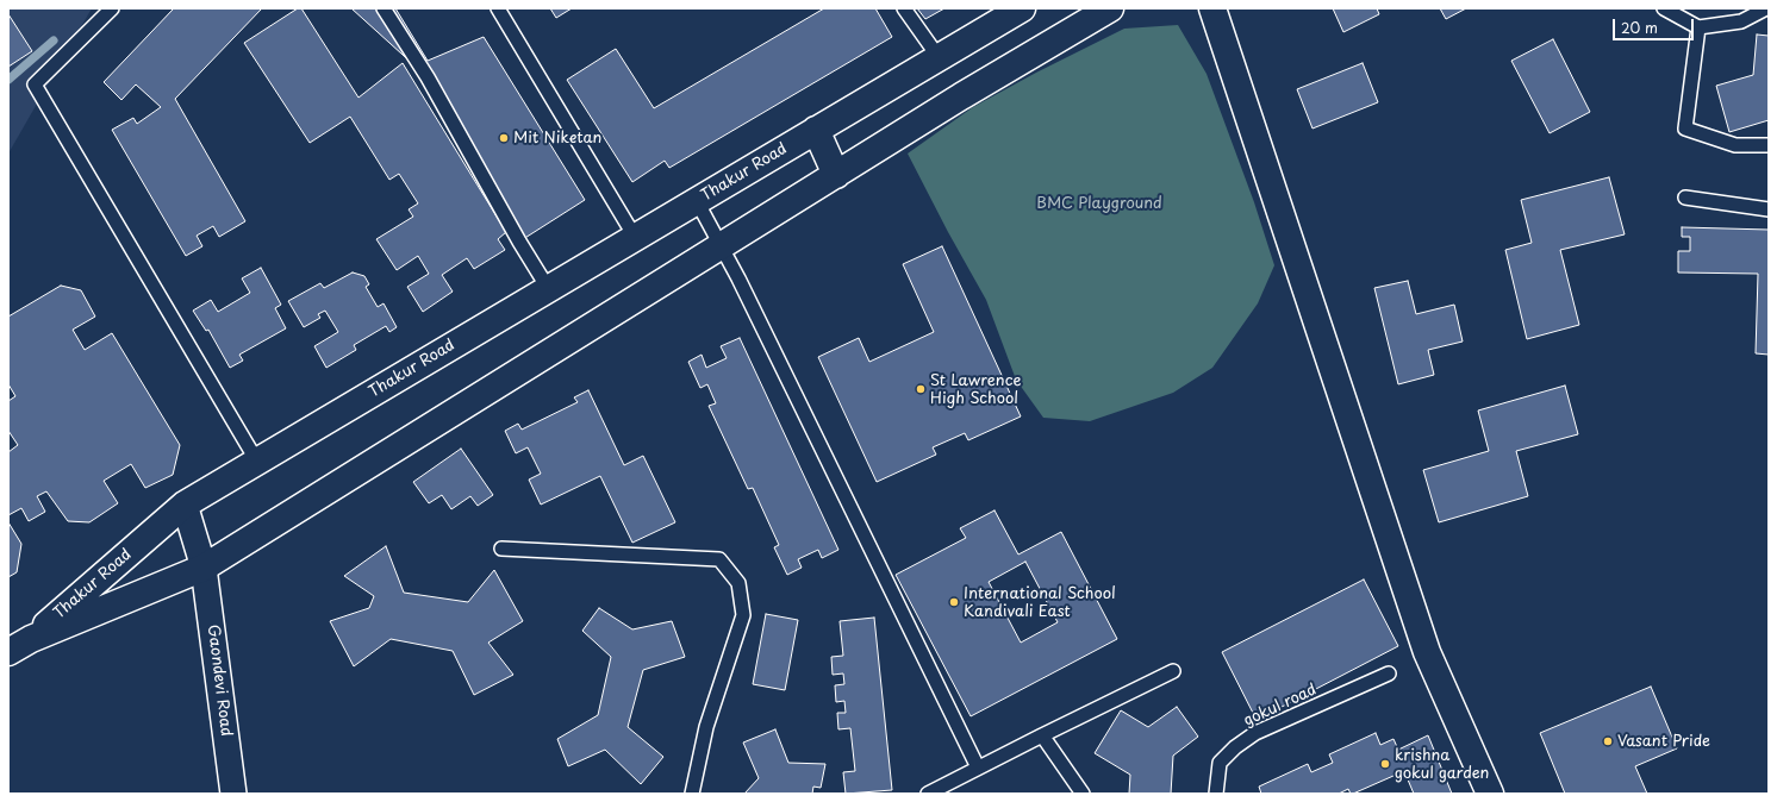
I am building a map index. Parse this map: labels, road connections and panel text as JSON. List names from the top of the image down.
{
  "streets": {
    "street": ["Thakur Road", "Gaondevi Road"],
    "lane": ["gokul road"]
  },
  "crossings": [
    ["Thakur Road", "Gaondevi Road"]
  ],
  "parks": ["BMC Playground"],
  "places": [
    "Mit Niketan",
    "St Lawrence High School",
    "International School Kandivali East",
    "Vasant Pride",
    "krishna gokul garden"
  ],
  "scale_bar": "20 m"
}
